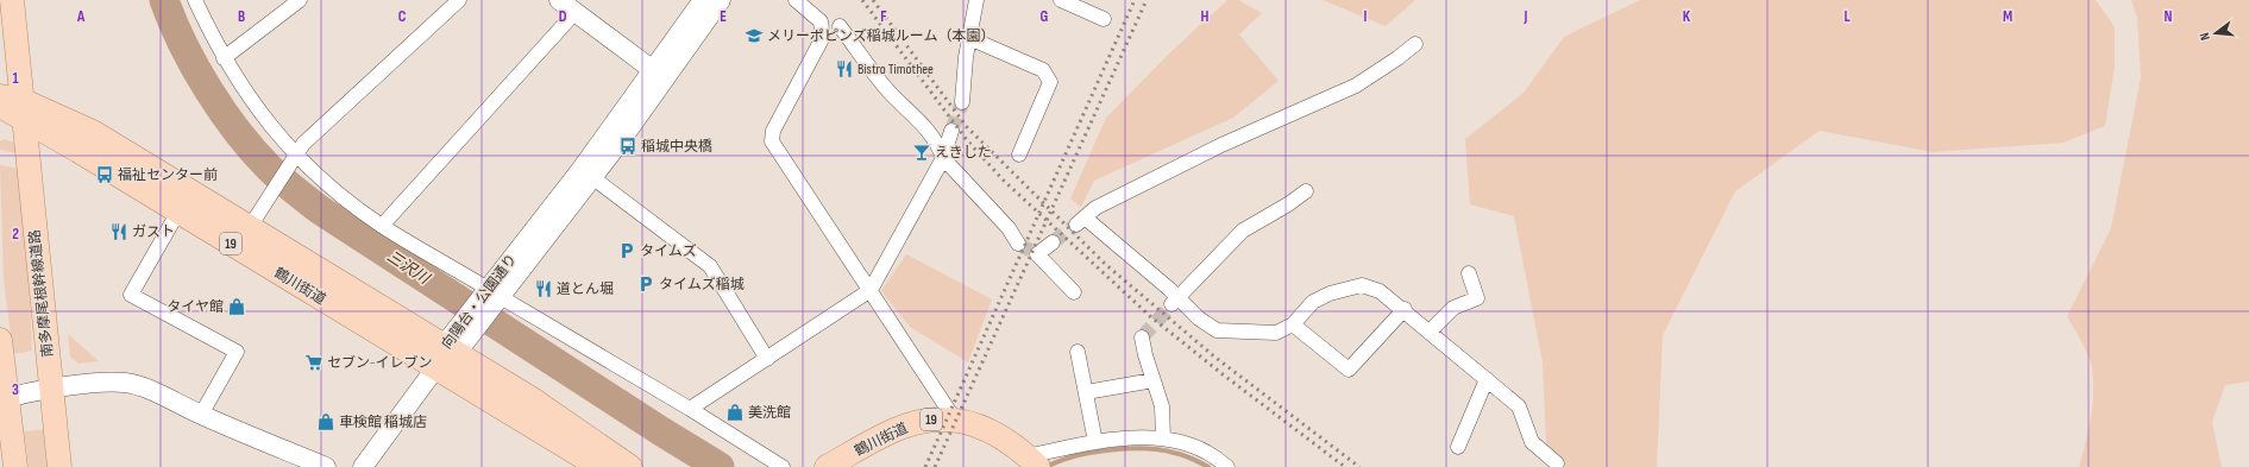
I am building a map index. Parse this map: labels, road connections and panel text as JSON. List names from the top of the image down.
{
  "streets": {
    "main road": ["19", "鶴川街道", "南多摩尾根幹線道路"],
    "street": ["向陽台・公園通り"]
  },
  "crossings": [
    ["鶴川街道", "南多摩尾根幹線道路"],
    ["鶴川街道", "向陽台・公園通り"]
  ],
  "water": ["三沢川"],
  "places": {
    "school or university": ["メリーポピンズ稲城ルーム（本園）"],
    "restaurant": ["Bistro Timothee", "ガスト", "道とん堀"],
    "bus stop": ["稲城中央橋", "福祉センター前"],
    "bar": ["えきした"],
    "parking": ["タイムズ", "タイムズ稲城"],
    "shop": ["タイヤ館", "美洗館", "車検館 稲城店"],
    "supermarket": ["セブン-イレブン"]
  },
  "north": "left",
  "grid": {
    "columns": [
      "A",
      "B",
      "C",
      "D",
      "E",
      "F",
      "G",
      "H",
      "I",
      "J",
      "K",
      "L",
      "M",
      "N"
    ],
    "rows": ["1", "2", "3"]
  }
}
